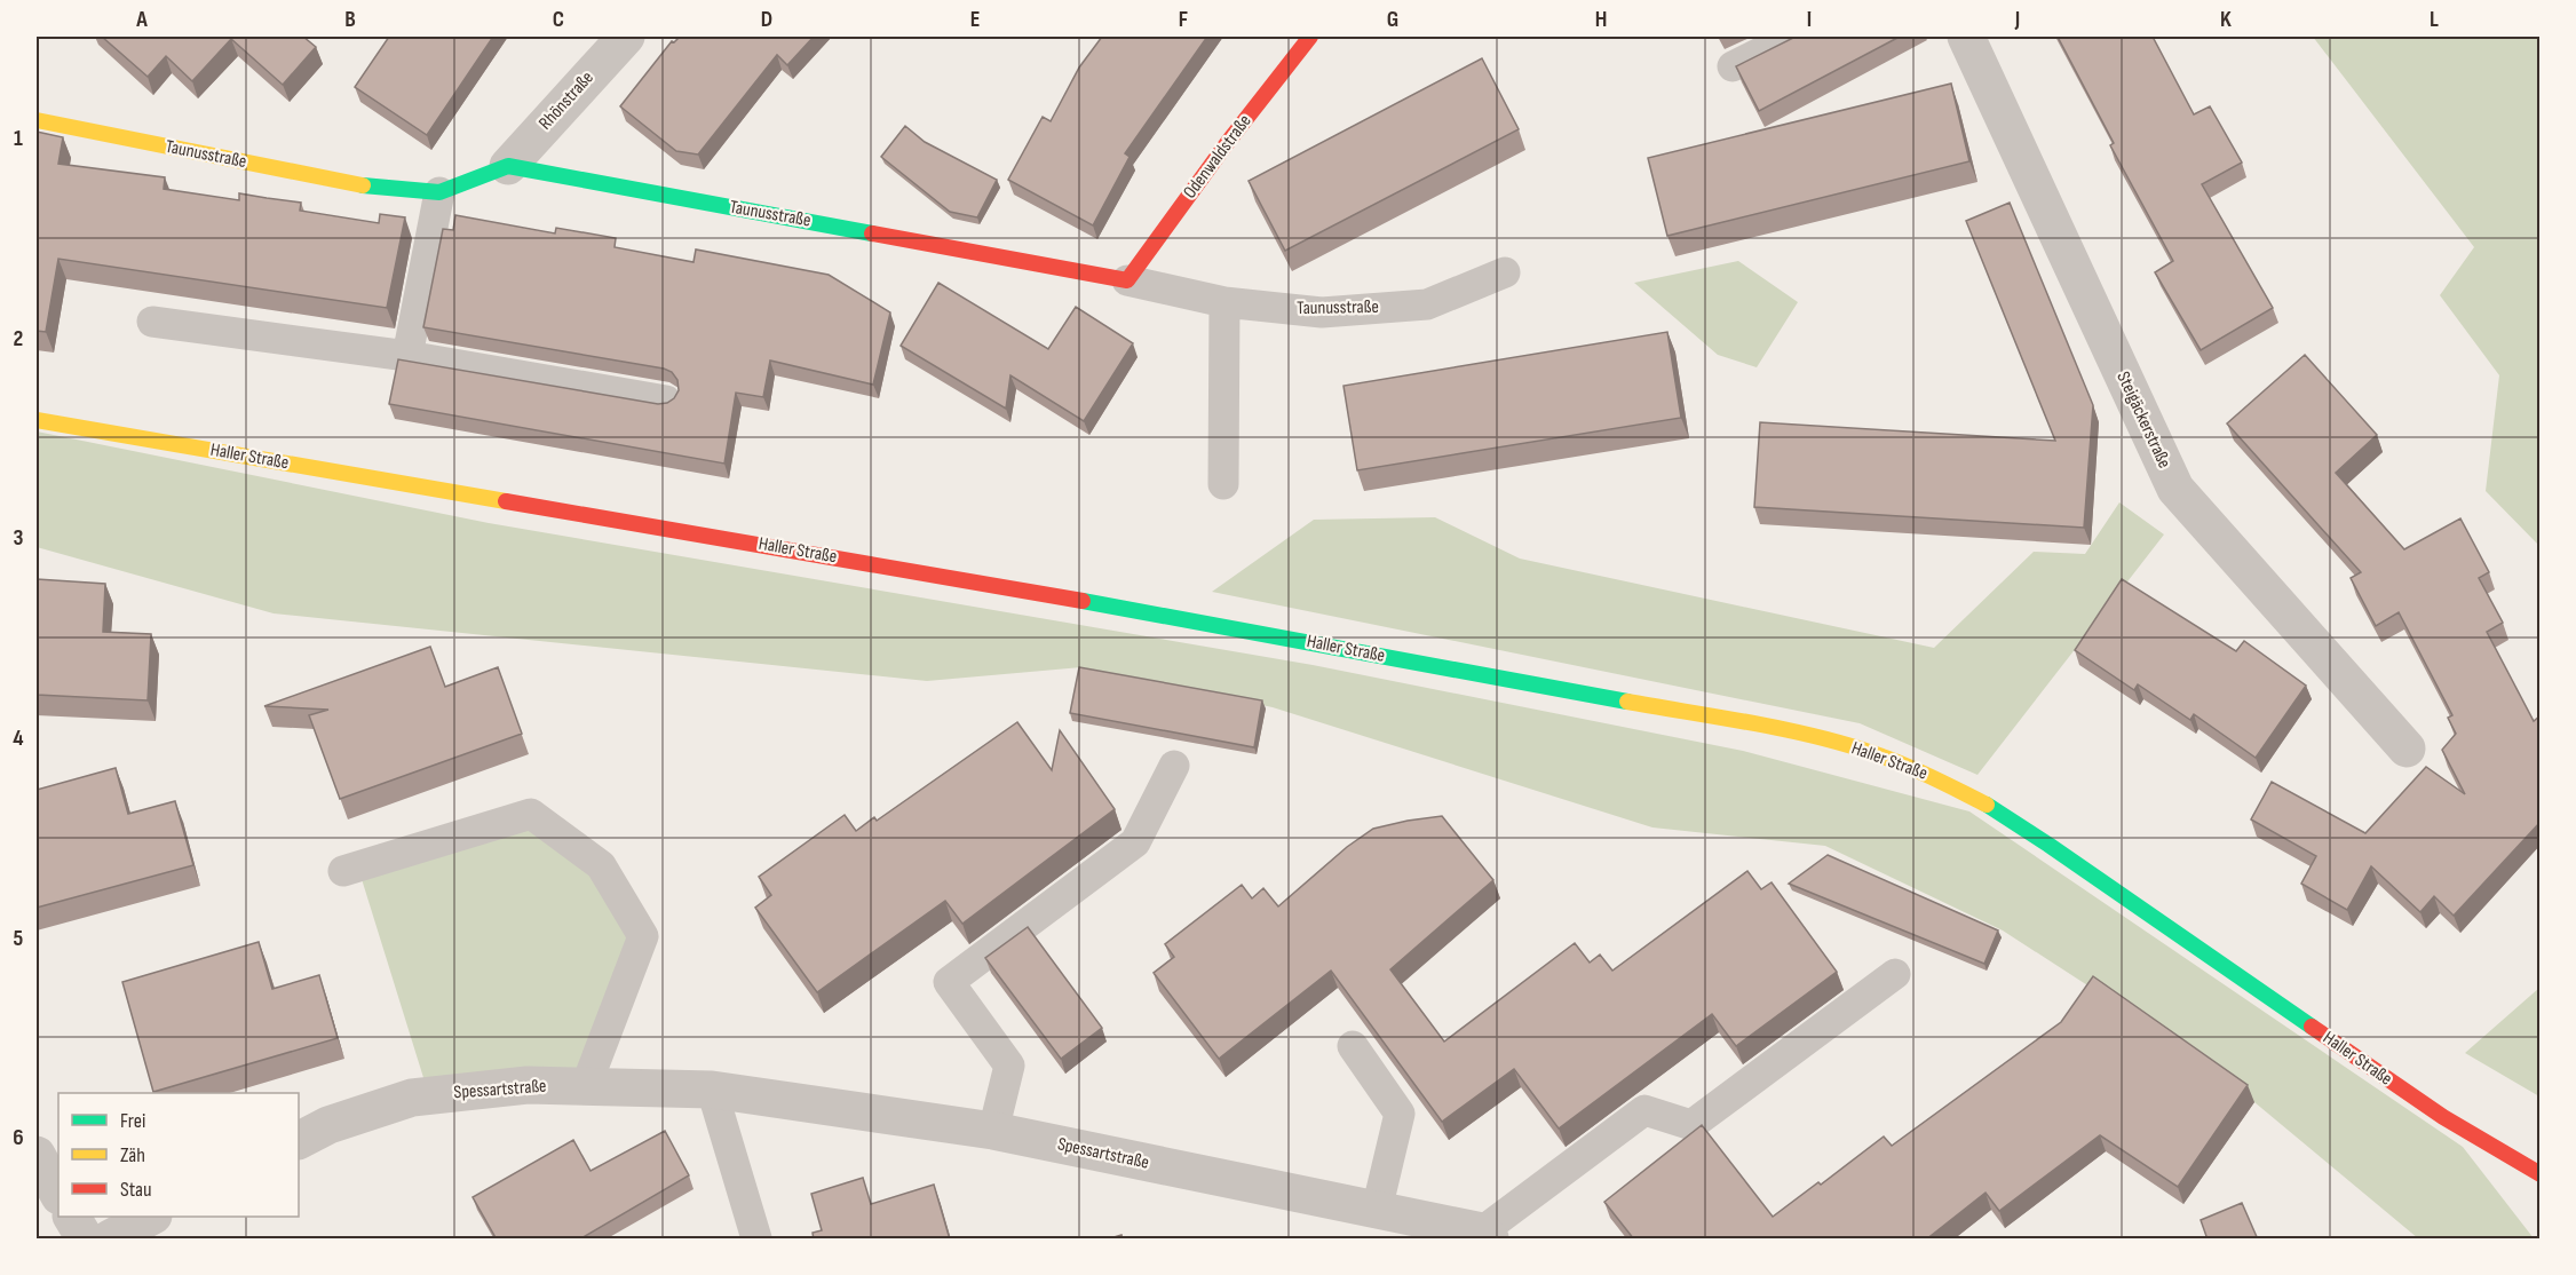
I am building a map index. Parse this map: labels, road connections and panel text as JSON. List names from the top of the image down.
{
  "streets": {
    "main road": ["Taunusstraße", "Odenwaldstraße", "Haller Straße"],
    "street": ["Rhönstraße", "Steigäckerstraße", "Spessartstraße"]
  },
  "crossings": [
    ["Rhönstraße", "Taunusstraße"],
    ["Taunusstraße", "Odenwaldstraße"]
  ],
  "legend": ["Frei", "Zäh", "Stau"],
  "grid": {
    "columns": [
      "A",
      "B",
      "C",
      "D",
      "E",
      "F",
      "G",
      "H",
      "I",
      "J",
      "K",
      "L"
    ],
    "rows": [
      "1",
      "2",
      "3",
      "4",
      "5",
      "6"
    ]
  }
}
